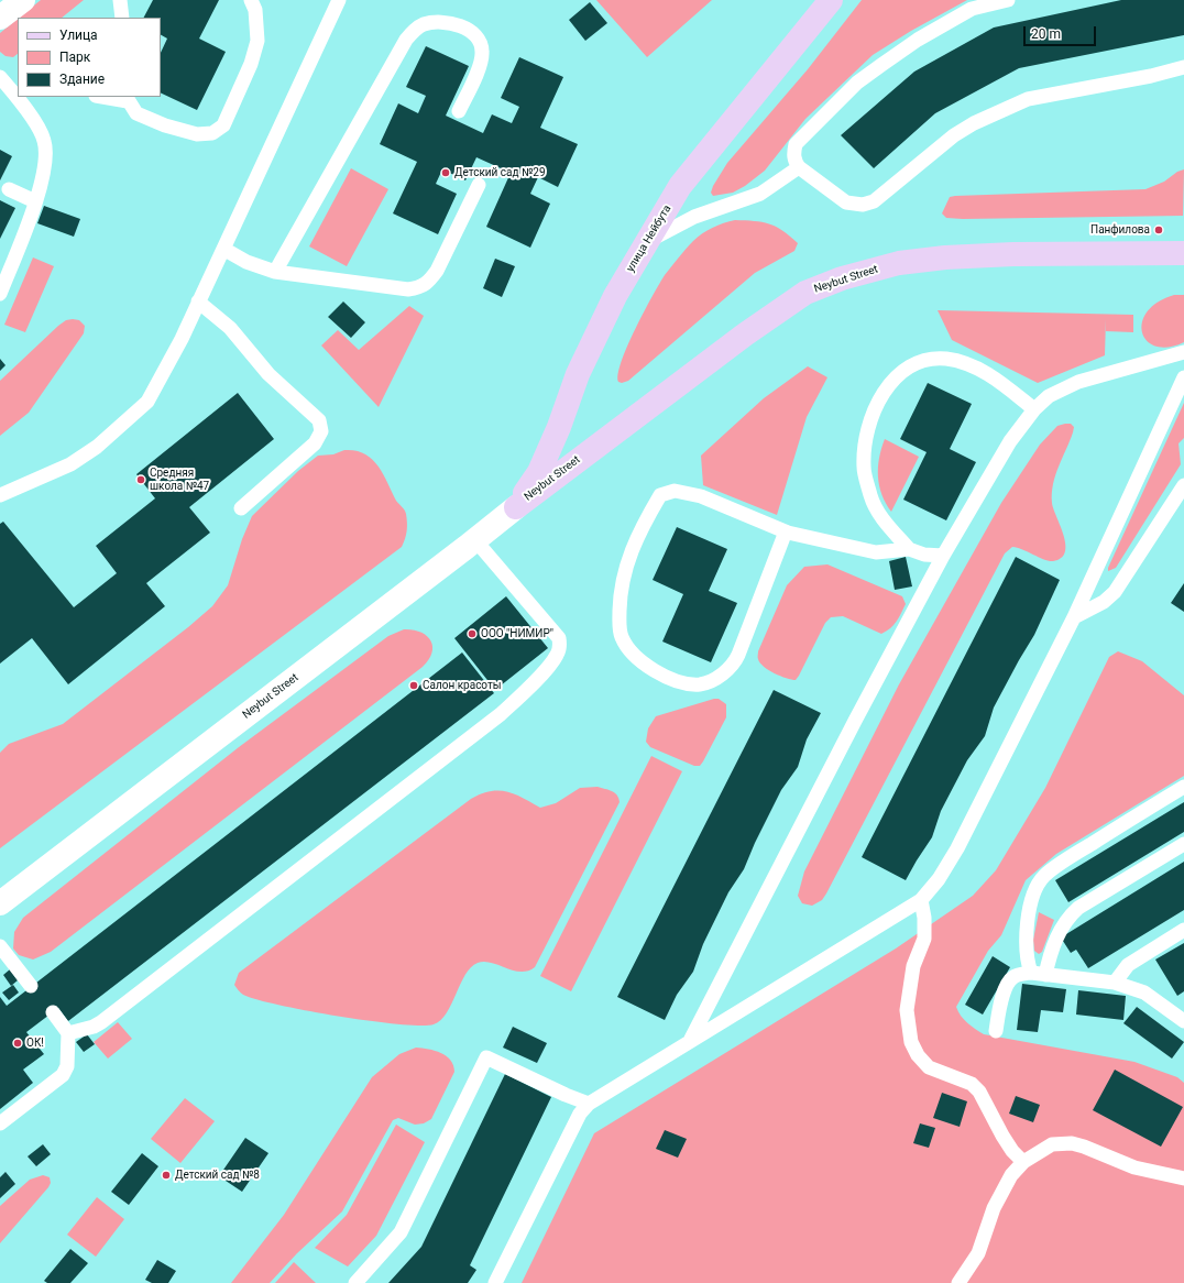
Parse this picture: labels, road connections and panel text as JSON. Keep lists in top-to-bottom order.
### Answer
{
  "streets": {
    "main road": ["улица Нейбута", "Neybut Street"]
  },
  "crossings": [
    ["улица Нейбута", "Neybut Street"]
  ],
  "places": [
    "Детский сад №29",
    "Панфилова",
    "Средняя школа №47",
    "ООО \"НИМИР\"",
    "Салон красоты",
    "ОК!",
    "Детский сад №8"
  ],
  "legend": ["Улица", "Парк", "Здание"],
  "scale_bar": "20 m"
}
